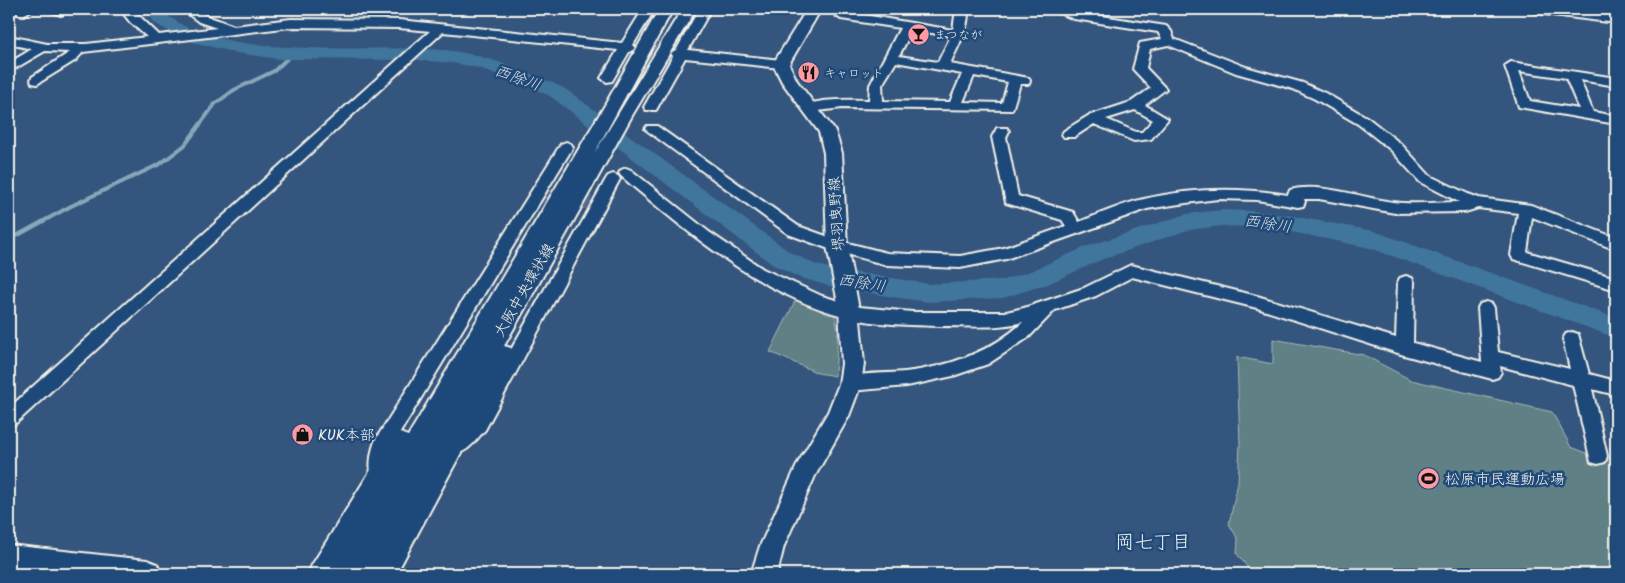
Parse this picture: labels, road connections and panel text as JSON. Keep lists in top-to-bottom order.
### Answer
{
  "streets": {
    "main road": ["堺羽曳野線", "大阪中央環状線"]
  },
  "districts": ["岡七丁目"],
  "water": ["西除川"],
  "places": {
    "bar": ["まつなが"],
    "restaurant": ["キャロット"],
    "shop": ["KUK本部"],
    "sports": ["松原市民運動広場"]
  }
}
